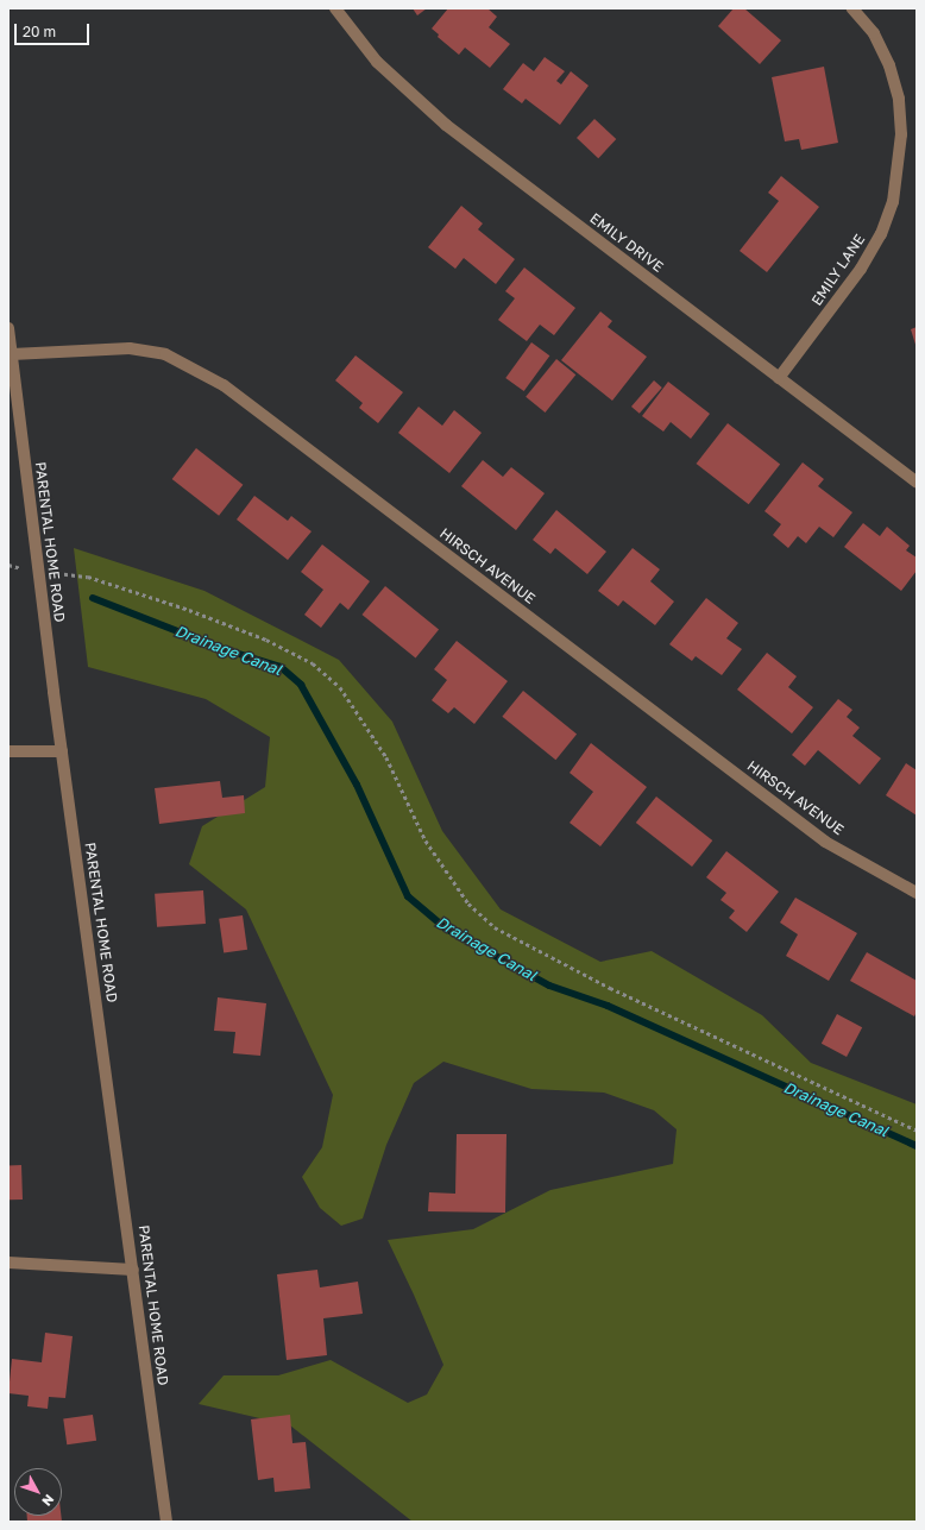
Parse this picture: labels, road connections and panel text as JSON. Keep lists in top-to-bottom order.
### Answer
{
  "streets": {
    "street": [
      "EMILY DRIVE",
      "EMILY LANE",
      "PARENTAL HOME ROAD",
      "HIRSCH AVENUE"
    ]
  },
  "crossings": [
    ["EMILY DRIVE", "EMILY LANE"],
    ["PARENTAL HOME ROAD", "HIRSCH AVENUE"]
  ],
  "water": ["Drainage Canal"],
  "scale_bar": "20 m",
  "north": "bottom right"
}
